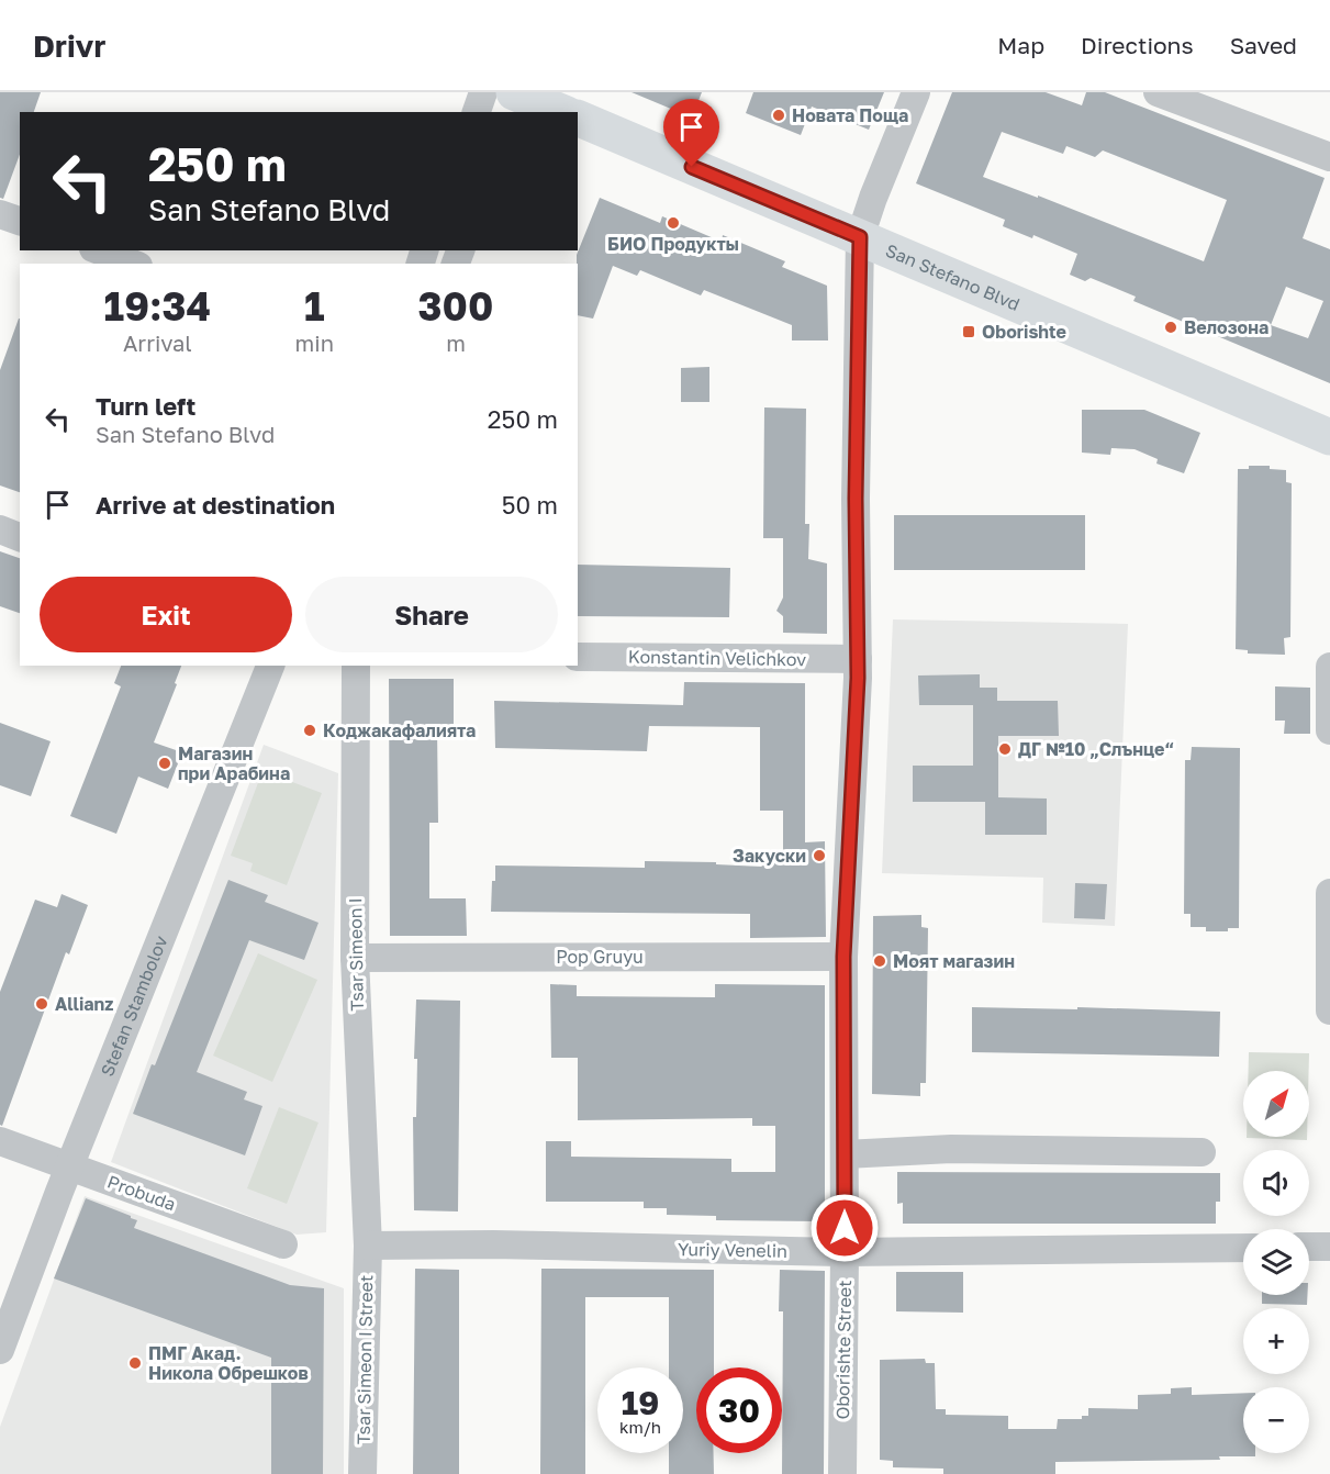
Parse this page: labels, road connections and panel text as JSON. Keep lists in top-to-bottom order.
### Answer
{
  "streets": {
    "main road": ["San Stefano Blvd"],
    "street": [
      "Konstantin Velichkov",
      "Tsar Simeon I",
      "Pop Gruyu",
      "Stefan Stambolov",
      "Probuda",
      "Yuriy Venelin",
      "Oborishte Street",
      "Tsar Simeon I Street"
    ]
  },
  "crossings": [
    ["San Stefano Blvd", "Oborishte Street"],
    ["Konstantin Velichkov", "Oborishte Street"],
    ["Tsar Simeon I", "Pop Gruyu"],
    ["Tsar Simeon I", "Yuriy Venelin"],
    ["Tsar Simeon I", "Tsar Simeon I Street"],
    ["Pop Gruyu", "Oborishte Street"],
    ["Stefan Stambolov", "Probuda"],
    ["Yuriy Venelin", "Oborishte Street"],
    ["Yuriy Venelin", "Tsar Simeon I Street"]
  ],
  "places": {
    "other": [
      "Новата Поща",
      "БИО Продукты",
      "Велозона",
      "Коджакафалията",
      "ДГ №10 „Слънце“",
      "Магазин при Арабина",
      "Закуски",
      "Моят магазин",
      "Allianz",
      "ПМГ Акад. Никола Обрешков"
    ],
    "transit": ["Oborishte"]
  },
  "north": "top right",
  "page": {
    "header": "Drivr",
    "nav": ["Map", "Directions", "Saved"],
    "turn": ["250 m", "San Stefano Blvd"],
    "eta": [
      "19:34",
      "Arrival",
      "1",
      "min",
      "300",
      "m"
    ],
    "list": [
      {
        "name": "Turn left",
        "note": "San Stefano Blvd",
        "value": "250 m"
      },
      {
        "name": "Arrive at destination",
        "value": "50 m"
      }
    ],
    "buttons": ["Exit", "Share"],
    "map_buttons": ["+", "−"],
    "speed": "19 km/h",
    "limit": "30"
  }
}
